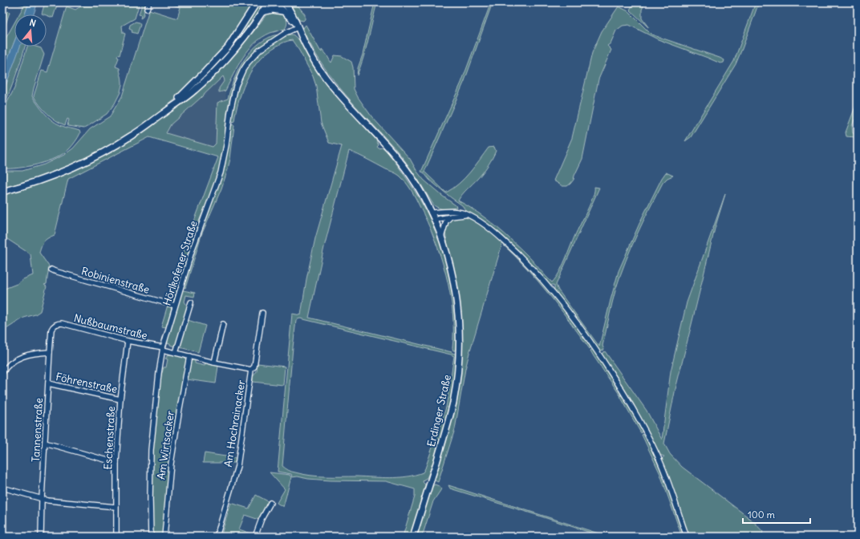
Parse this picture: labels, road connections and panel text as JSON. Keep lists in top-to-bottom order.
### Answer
{
  "streets": {
    "main road": ["Erdinger Straße"],
    "street": [
      "Hörlkofener Straße",
      "Robinienstraße",
      "Nußbaumstraße",
      "Föhrenstraße",
      "Am Hochrainacker",
      "Tannenstraße",
      "Eschenstraße",
      "Am Wirtsacker"
    ]
  },
  "crossings": [
    ["Hörlkofener Straße", "Robinienstraße"],
    ["Hörlkofener Straße", "Nußbaumstraße"],
    ["Hörlkofener Straße", "Erdinger Straße"],
    ["Nußbaumstraße", "Am Hochrainacker"],
    ["Nußbaumstraße", "Tannenstraße"],
    ["Nußbaumstraße", "Eschenstraße"],
    ["Nußbaumstraße", "Am Wirtsacker"],
    ["Föhrenstraße", "Tannenstraße"],
    ["Föhrenstraße", "Eschenstraße"]
  ],
  "scale_bar": "100 m",
  "north": "top"
}
